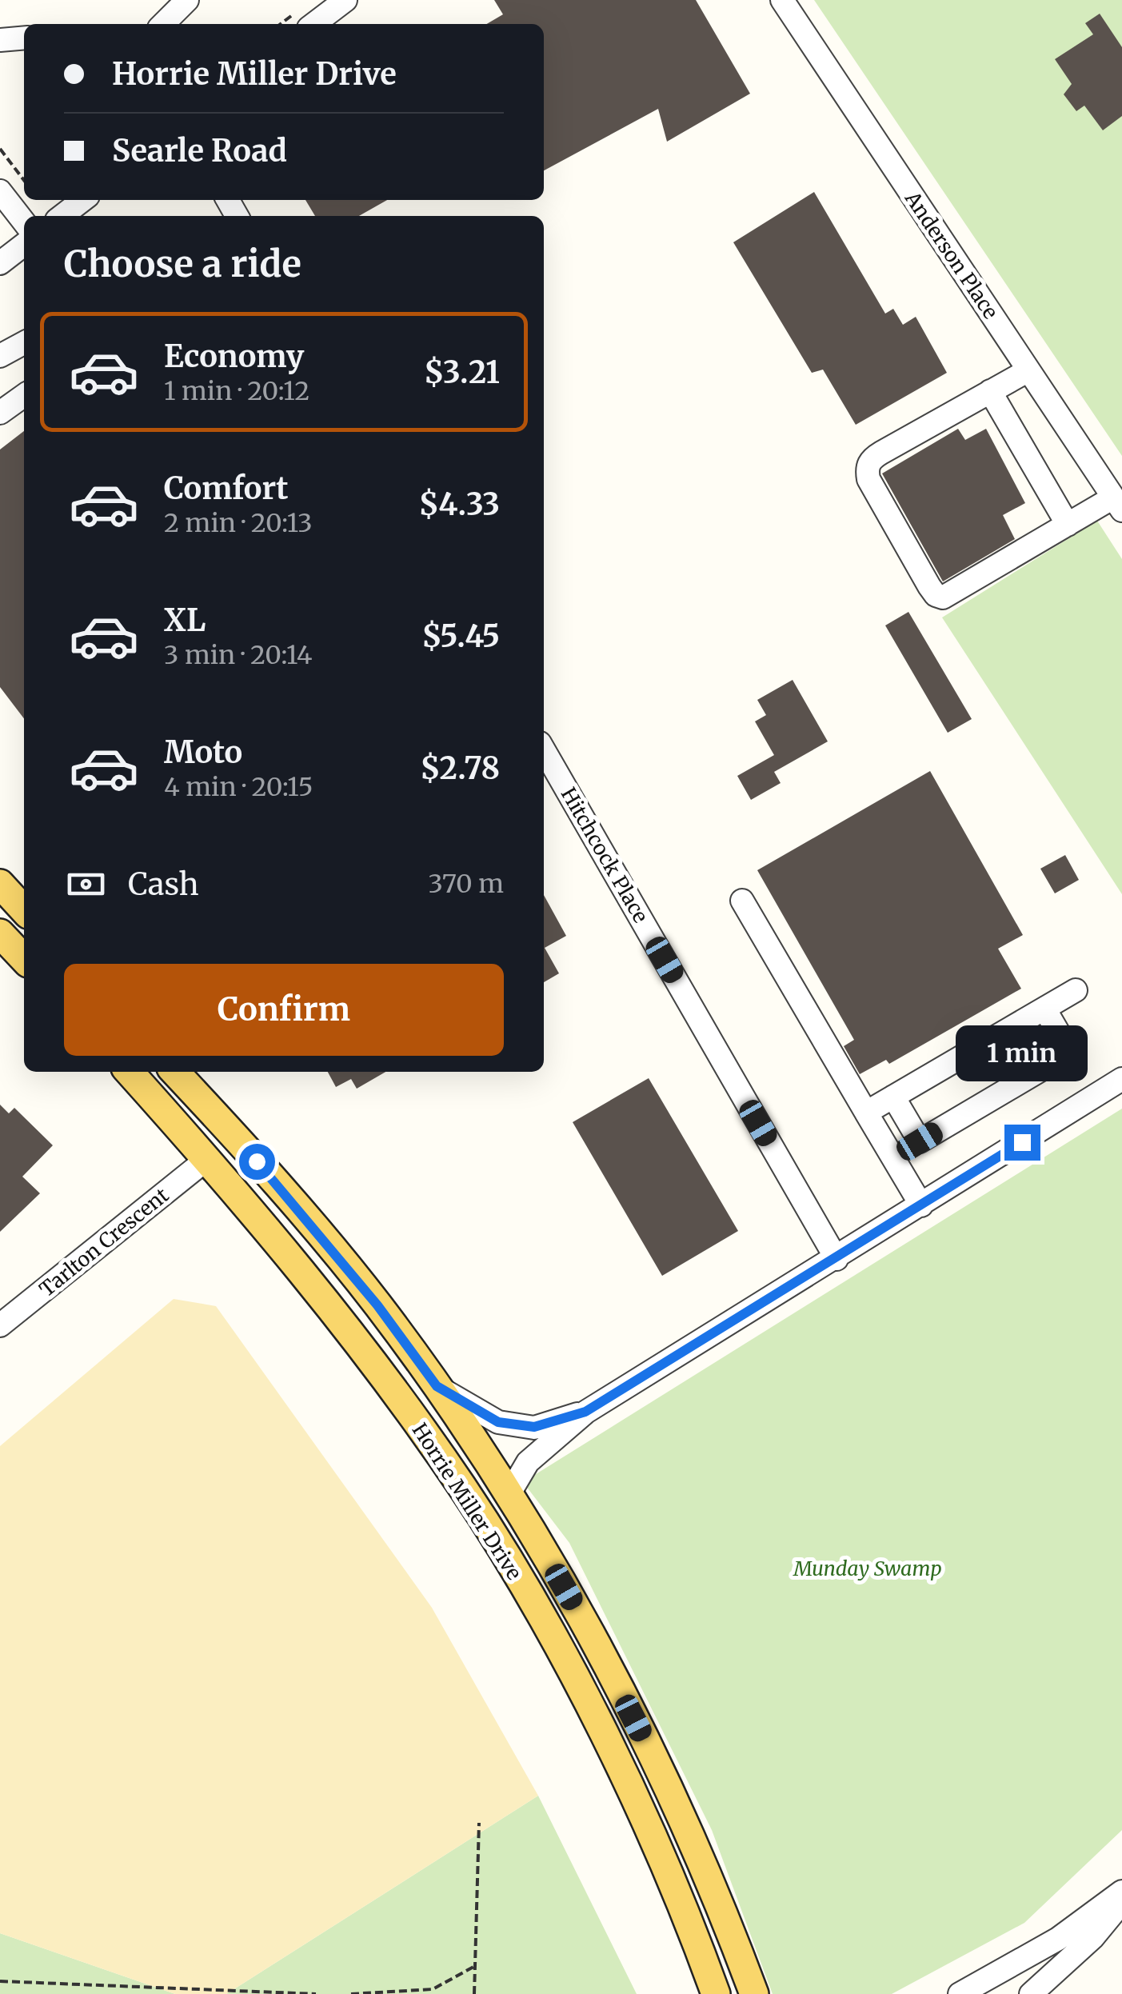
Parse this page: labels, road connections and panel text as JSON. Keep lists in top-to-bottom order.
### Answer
{
  "streets": {
    "main road": ["Horrie Miller Drive"],
    "street": ["Anderson Place", "Hitchcock Place", "Tarlton Crescent"]
  },
  "crossings": [
    ["Tarlton Crescent", "Horrie Miller Drive"]
  ],
  "parks": ["Munday Swamp"],
  "page": {
    "banner": ["Horrie Miller Drive", "Searle Road"],
    "heading": "Choose a ride",
    "list": [
      {
        "name": "Economy",
        "note": "1 min · 20:12",
        "value": "$3.21"
      },
      {
        "name": "Comfort",
        "note": "2 min · 20:13",
        "value": "$4.33"
      },
      {
        "name": "XL",
        "note": "3 min · 20:14",
        "value": "$5.45"
      },
      {
        "name": "Moto",
        "note": "4 min · 20:15",
        "value": "$2.78"
      }
    ],
    "pay": ["Cash", "370 m"],
    "buttons": "Confirm",
    "bubble": "1 min"
  }
}
